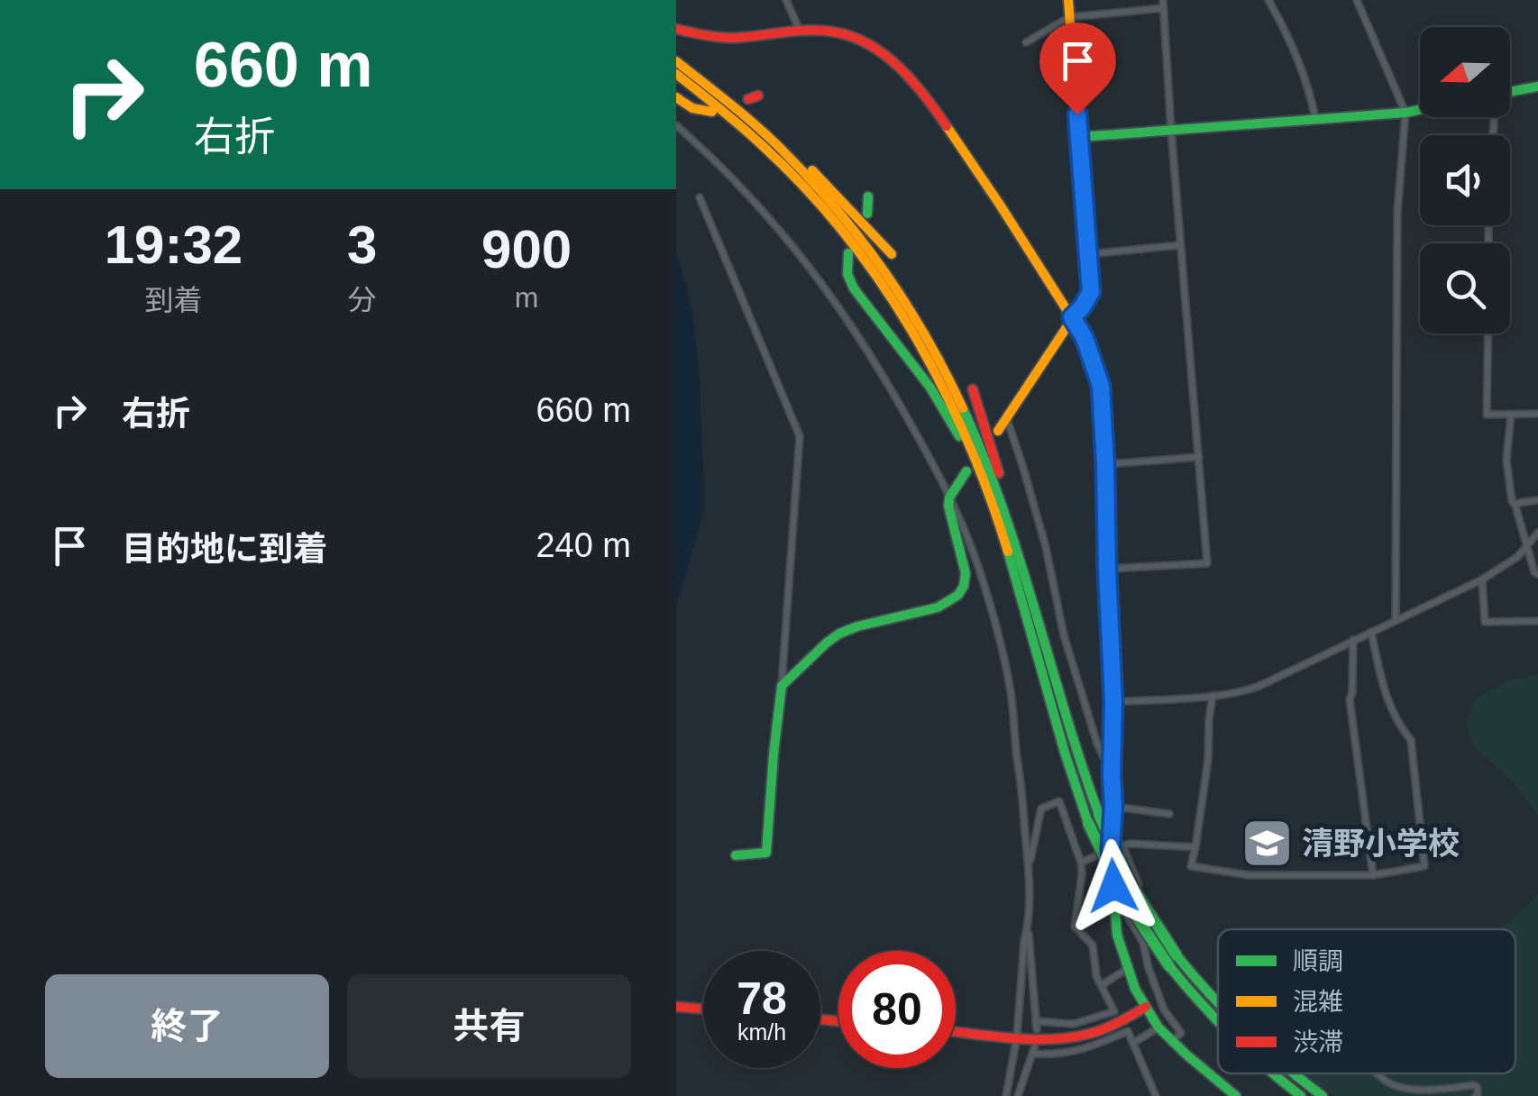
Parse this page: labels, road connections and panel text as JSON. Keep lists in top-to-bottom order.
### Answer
{
  "places": {
    "school or university": ["清野小学校"]
  },
  "legend": ["順調", "混雑", "渋滞"],
  "north": "left",
  "page": {
    "turn": ["660 m", "右折"],
    "eta": [
      "19:32",
      "到着",
      "3",
      "分",
      "900",
      "m"
    ],
    "list": [
      {
        "name": "右折",
        "value": "660 m"
      },
      {
        "name": "目的地に到着",
        "value": "240 m"
      }
    ],
    "speed": "78 km/h",
    "limit": "80",
    "buttons": ["終了", "共有"]
  }
}
